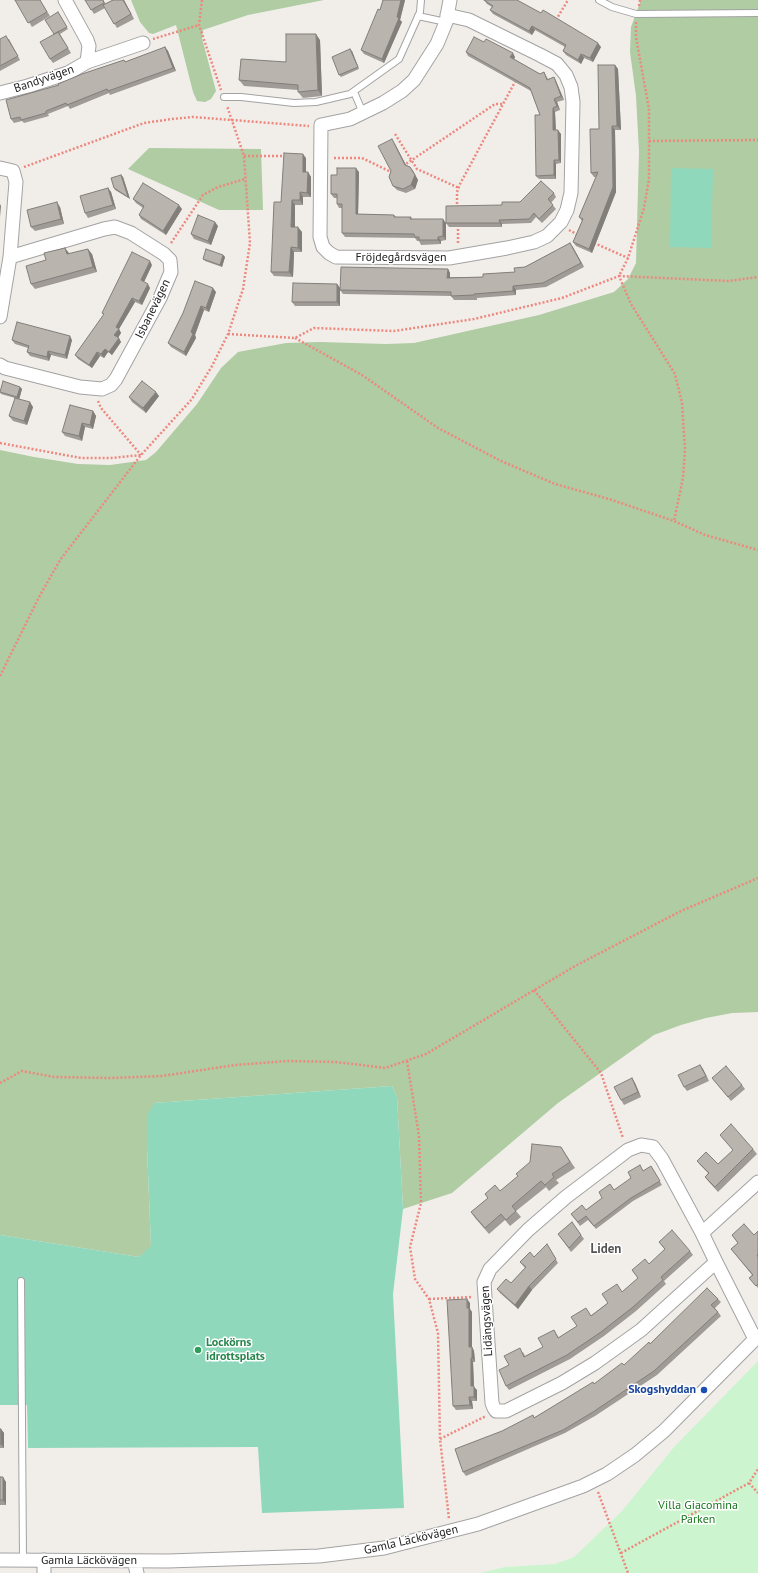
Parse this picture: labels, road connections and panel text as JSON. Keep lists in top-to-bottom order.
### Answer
{
  "streets": {
    "street": [
      "Bandyvägen",
      "Fröjdegårdsvägen",
      "Isbanevägen",
      "Lidängsvägen",
      "Gamla Läckövägen"
    ]
  },
  "crossings": [
    ["Lidängsvägen", "Gamla Läckövägen"]
  ],
  "districts": ["Liden"],
  "parks": ["Villa Giacomina Parken"],
  "places": ["Lockörns idrottsplats", "Skogshyddan"]
}
